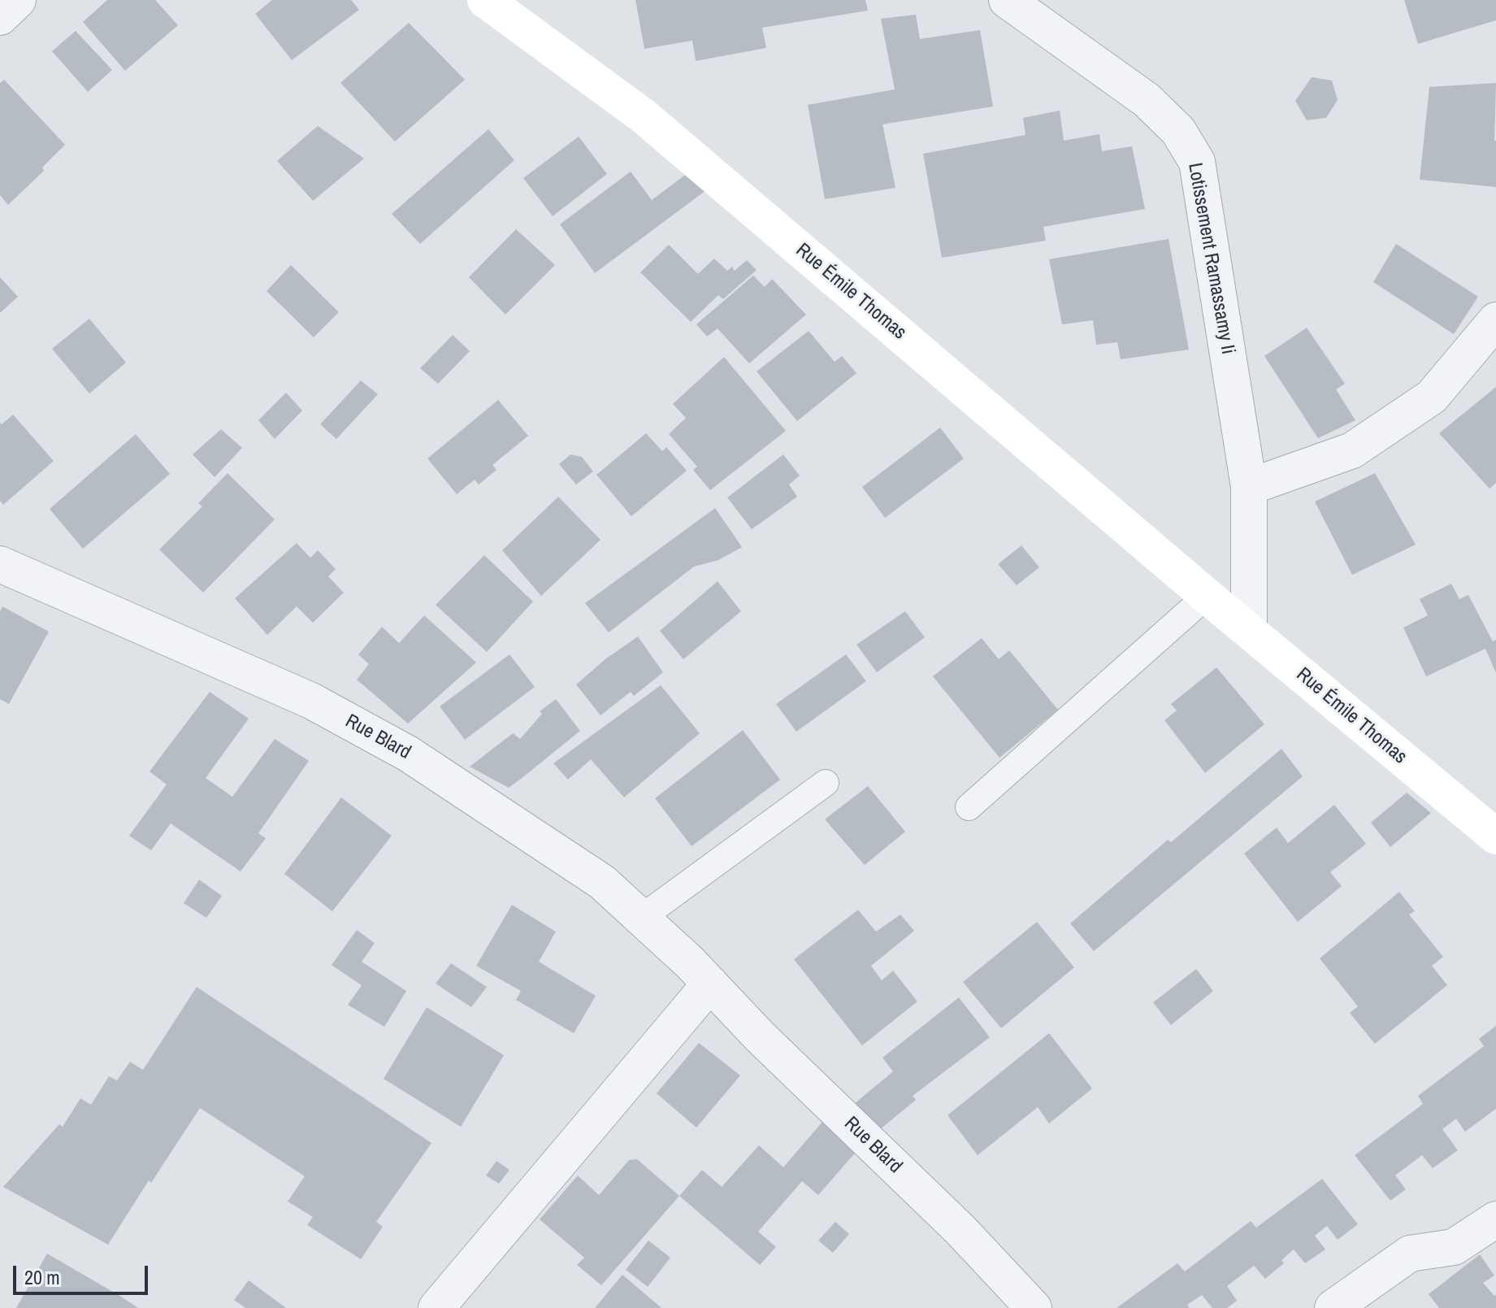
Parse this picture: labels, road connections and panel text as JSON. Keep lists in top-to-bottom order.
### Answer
{
  "streets": {
    "street": ["Lotissement Ramassamy Ii", "Rue Émile Thomas", "Rue Blard"]
  },
  "crossings": [
    ["Lotissement Ramassamy Ii", "Rue Émile Thomas"]
  ],
  "scale_bar": "20 m"
}
